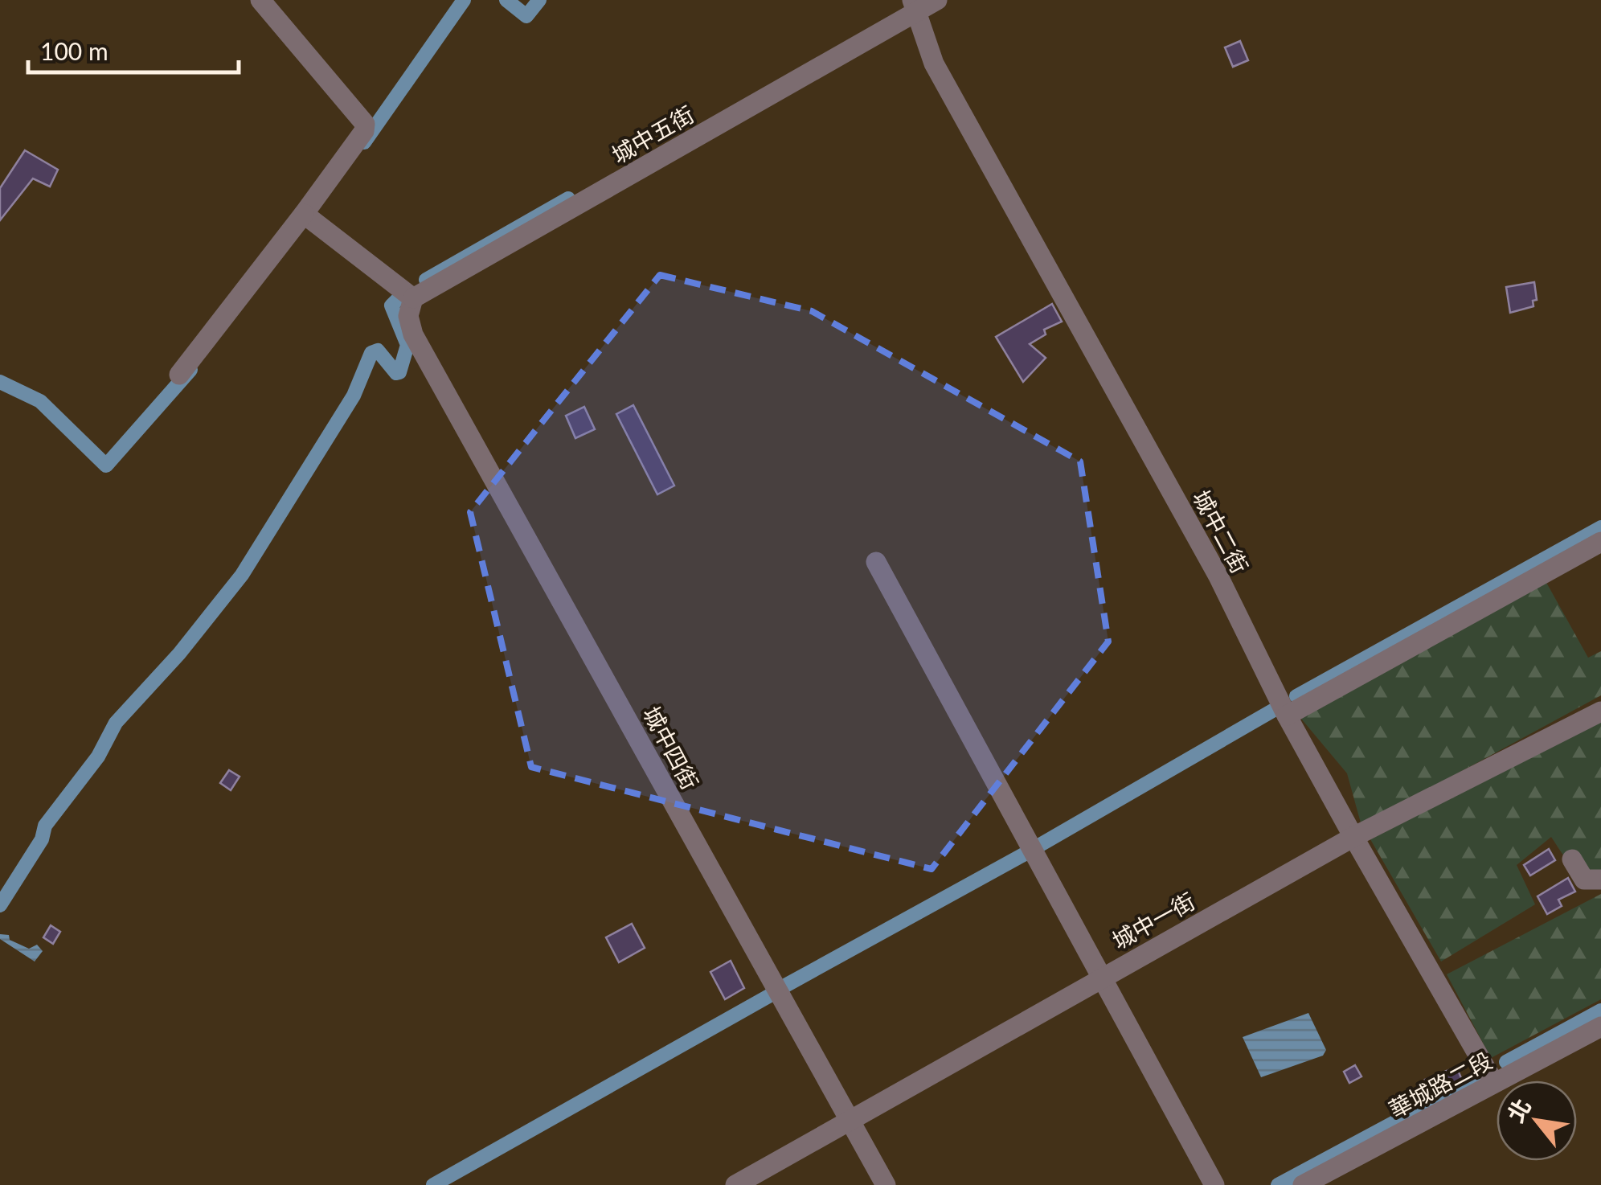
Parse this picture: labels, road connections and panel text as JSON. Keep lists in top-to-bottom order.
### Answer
{
  "streets": {
    "street": [
      "城中五街",
      "城中二街",
      "城中四街",
      "城中一街",
      "華城路二段"
    ]
  },
  "crossings": [
    ["城中五街", "城中二街"],
    ["城中五街", "城中四街"],
    ["城中二街", "城中一街"],
    ["城中二街", "華城路二段"],
    ["城中四街", "城中一街"]
  ],
  "scale_bar": "100 m",
  "north": "top left"
}
